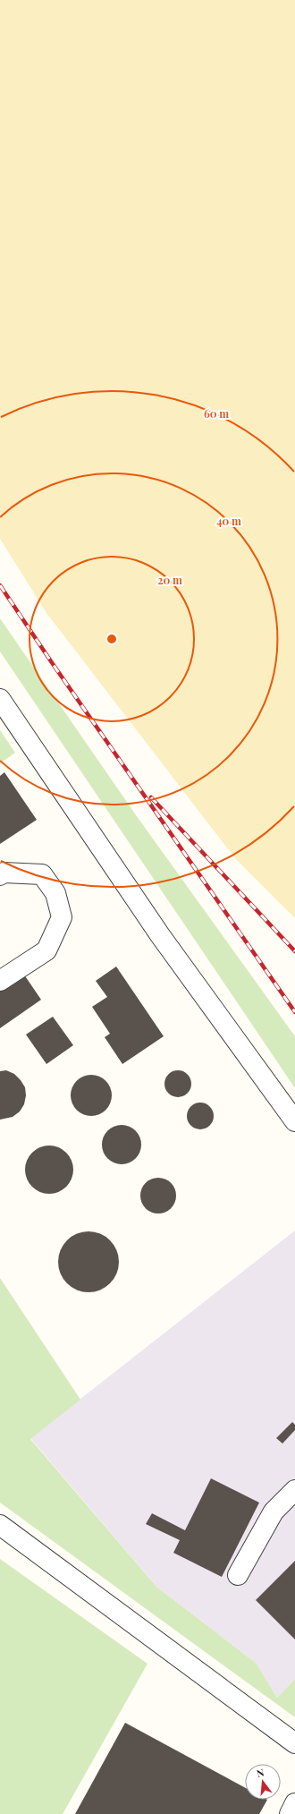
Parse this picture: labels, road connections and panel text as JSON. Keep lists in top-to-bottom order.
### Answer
{
  "north": "top",
  "rings": ["60 m", "40 m", "20 m"]
}
